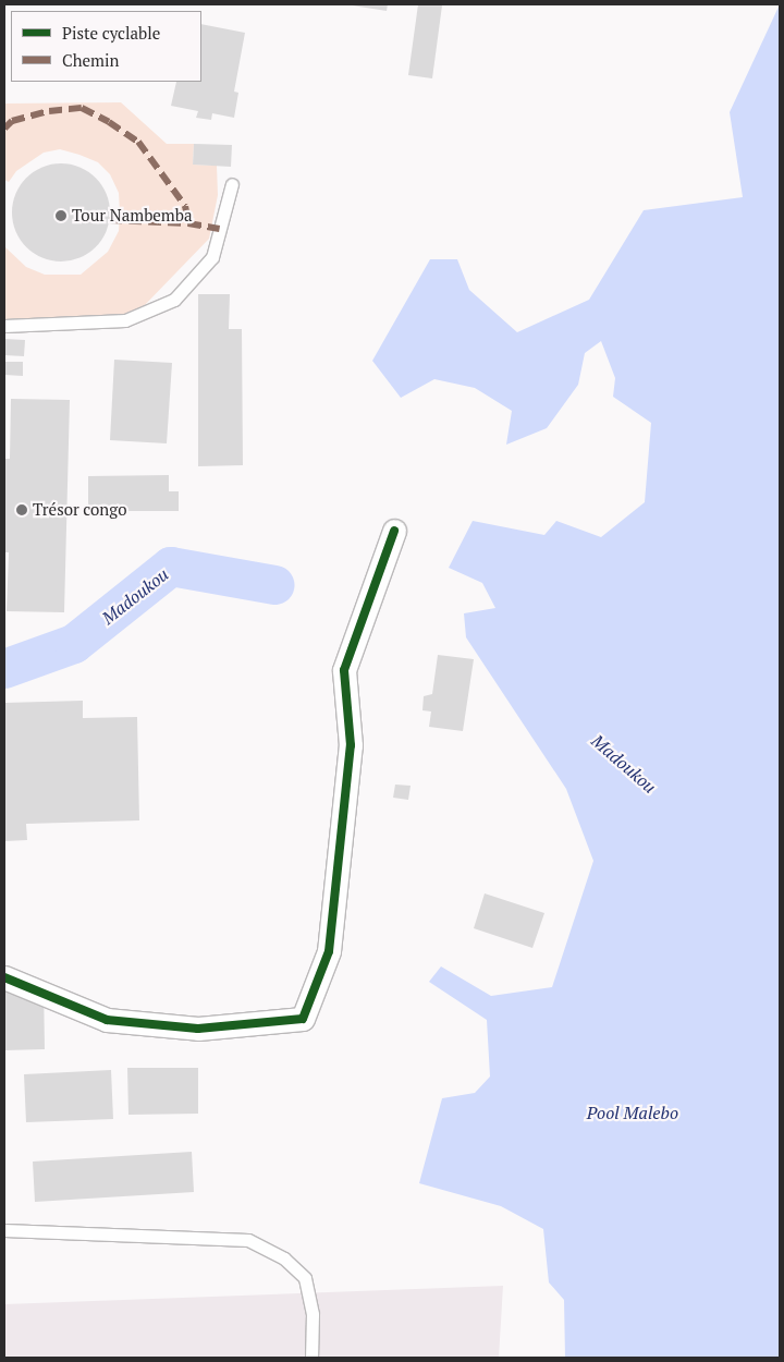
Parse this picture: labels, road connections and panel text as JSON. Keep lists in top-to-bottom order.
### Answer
{
  "water": ["Madoukou", "Pool Malebo"],
  "places": ["Tour Nambemba", "Trésor congo"],
  "legend": ["Piste cyclable", "Chemin"]
}
